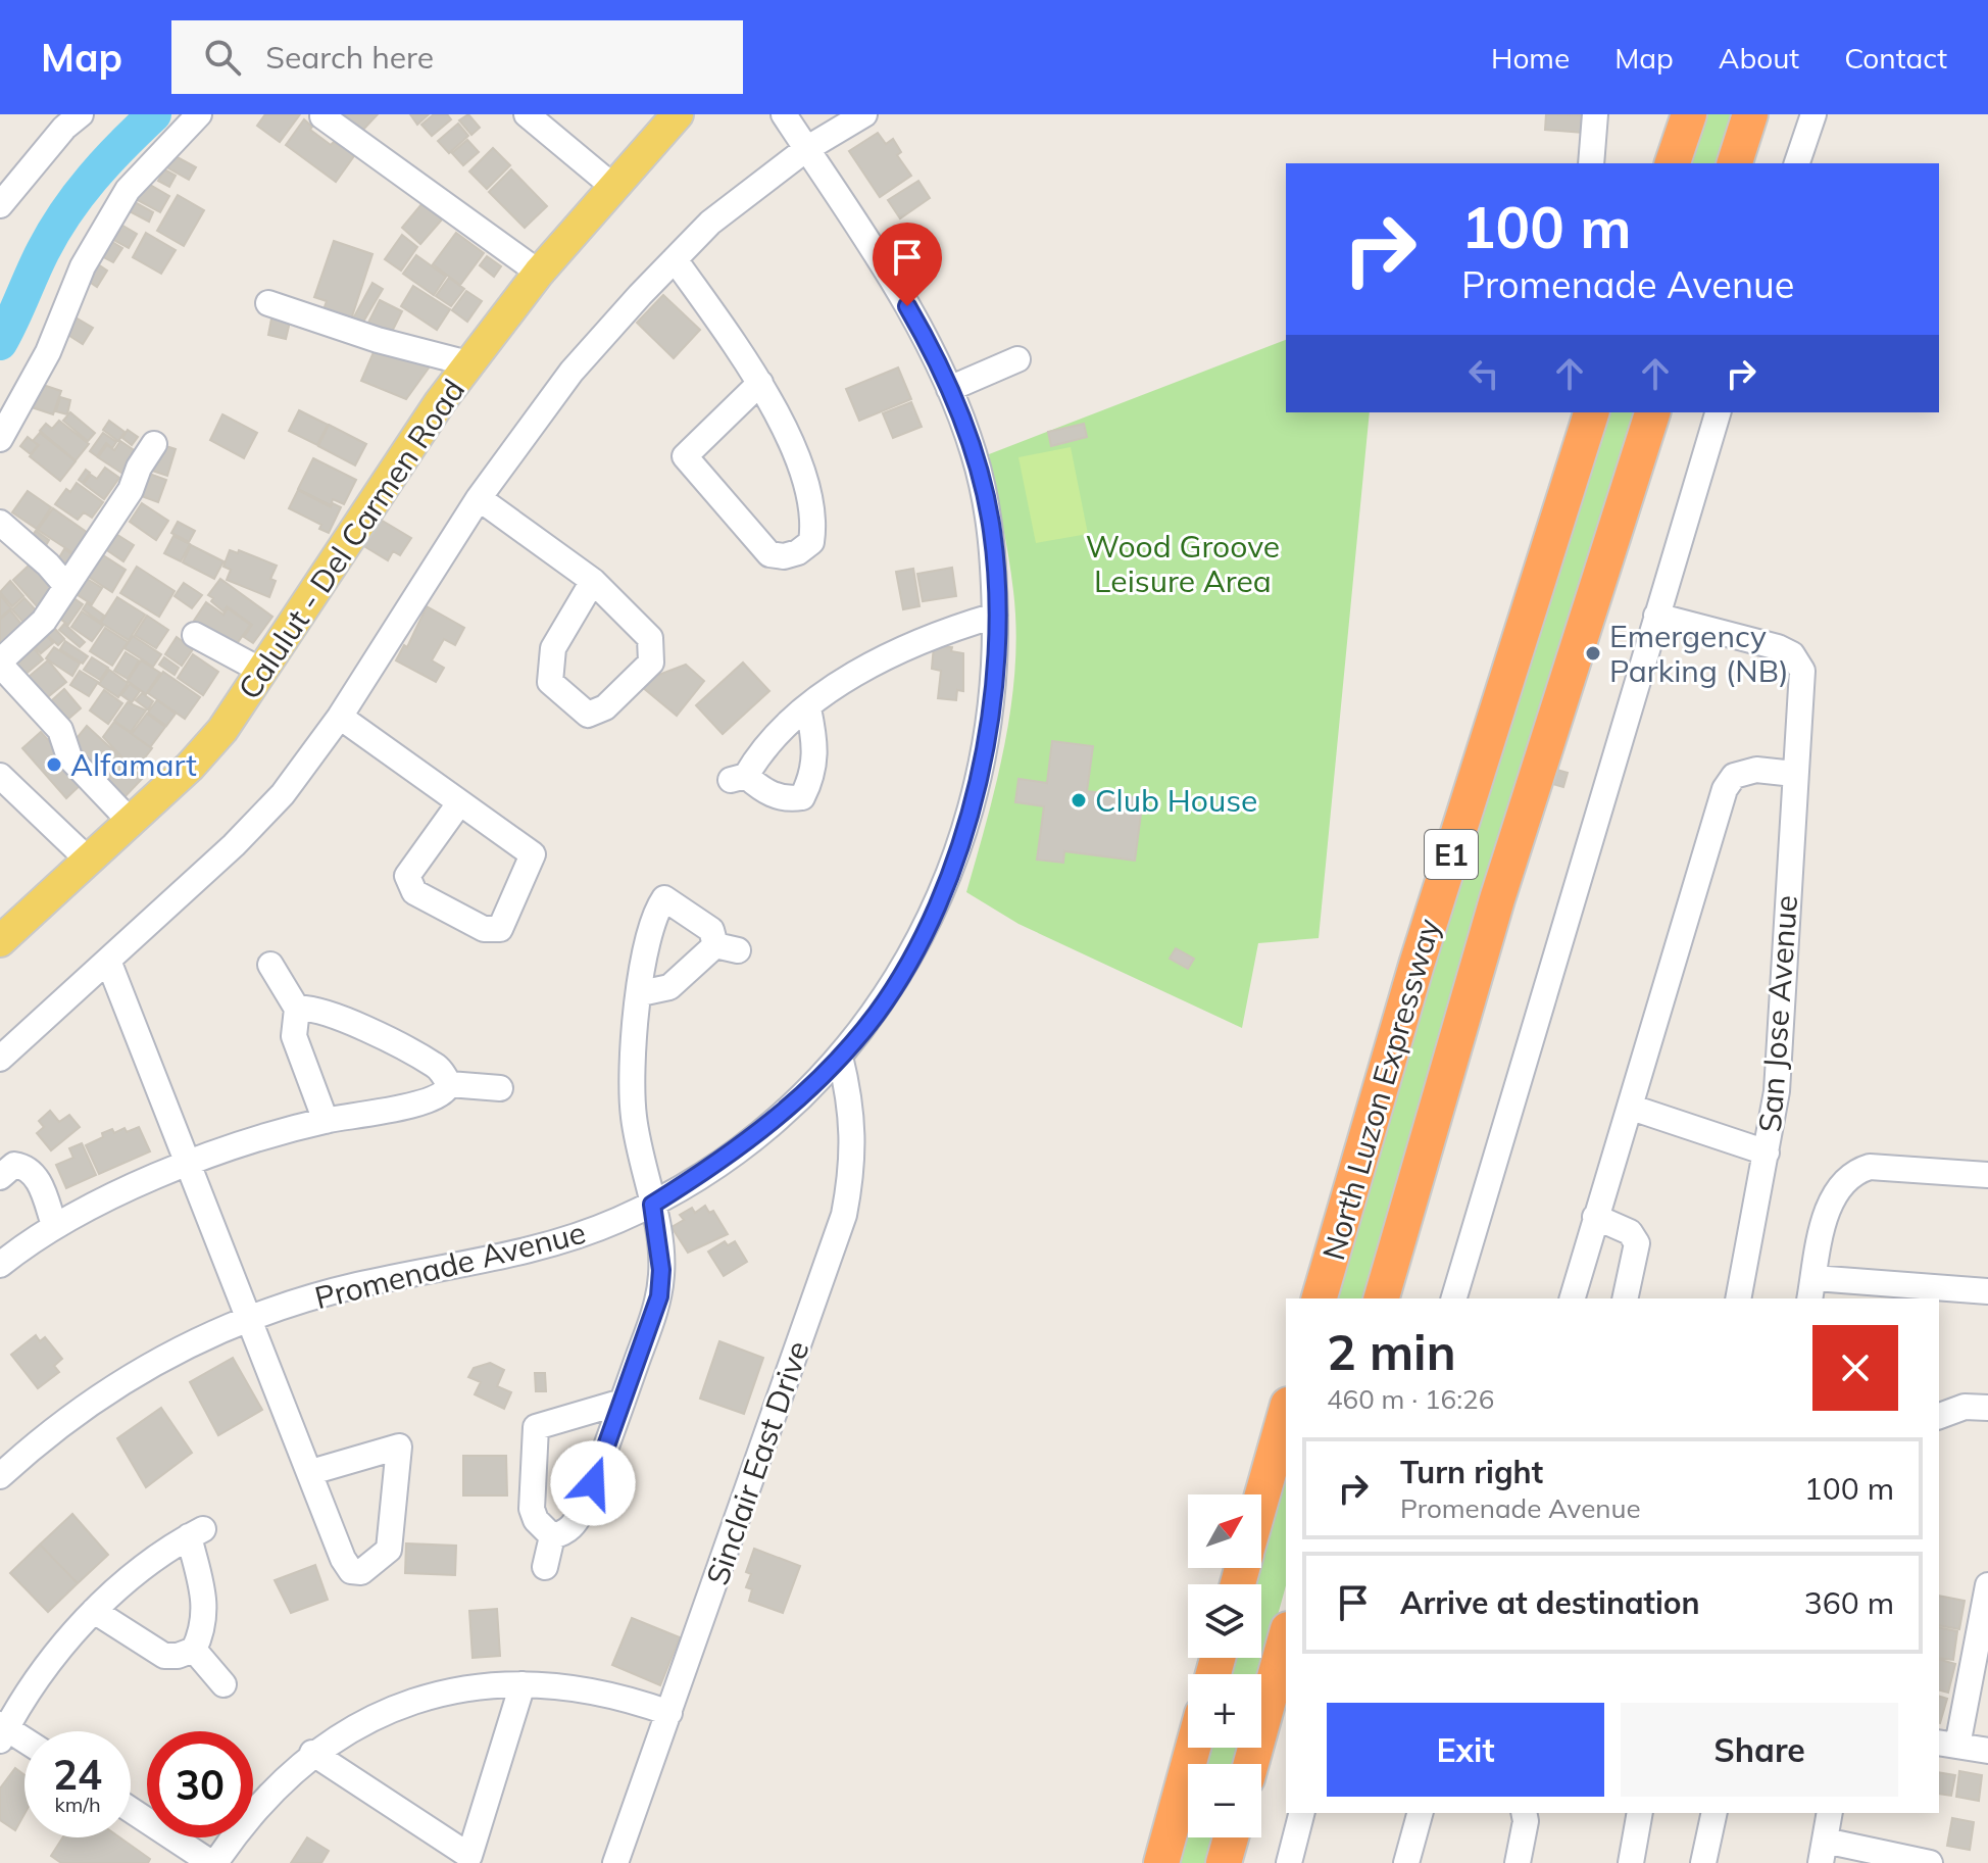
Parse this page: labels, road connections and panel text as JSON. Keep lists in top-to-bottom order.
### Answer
{
  "streets": {
    "highway": ["E1", "North Luzon Expressway"],
    "main road": ["Calulut - Del Carmen Road"],
    "street": ["San Jose Avenue", "Promenade Avenue", "Sinclair East Drive"]
  },
  "crossings": [
    ["Promenade Avenue", "Sinclair East Drive"]
  ],
  "parks": ["Wood Groove Leisure Area"],
  "places": ["Emergency Parking (NB)", "Alfamart", "Club House"],
  "north": "top right",
  "page": {
    "header": "Map",
    "search": "Search here",
    "nav": [
      "Home",
      "Map",
      "About",
      "Contact"
    ],
    "turn": ["100 m", "Promenade Avenue"],
    "heading": ["2 min", "460 m · 16:26"],
    "list": [
      {
        "name": "Turn right",
        "note": "Promenade Avenue",
        "value": "100 m"
      },
      {
        "name": "Arrive at destination",
        "value": "360 m"
      }
    ],
    "map_buttons": ["+", "−"],
    "buttons": ["Exit", "Share"],
    "speed": "24 km/h",
    "limit": "30"
  }
}
